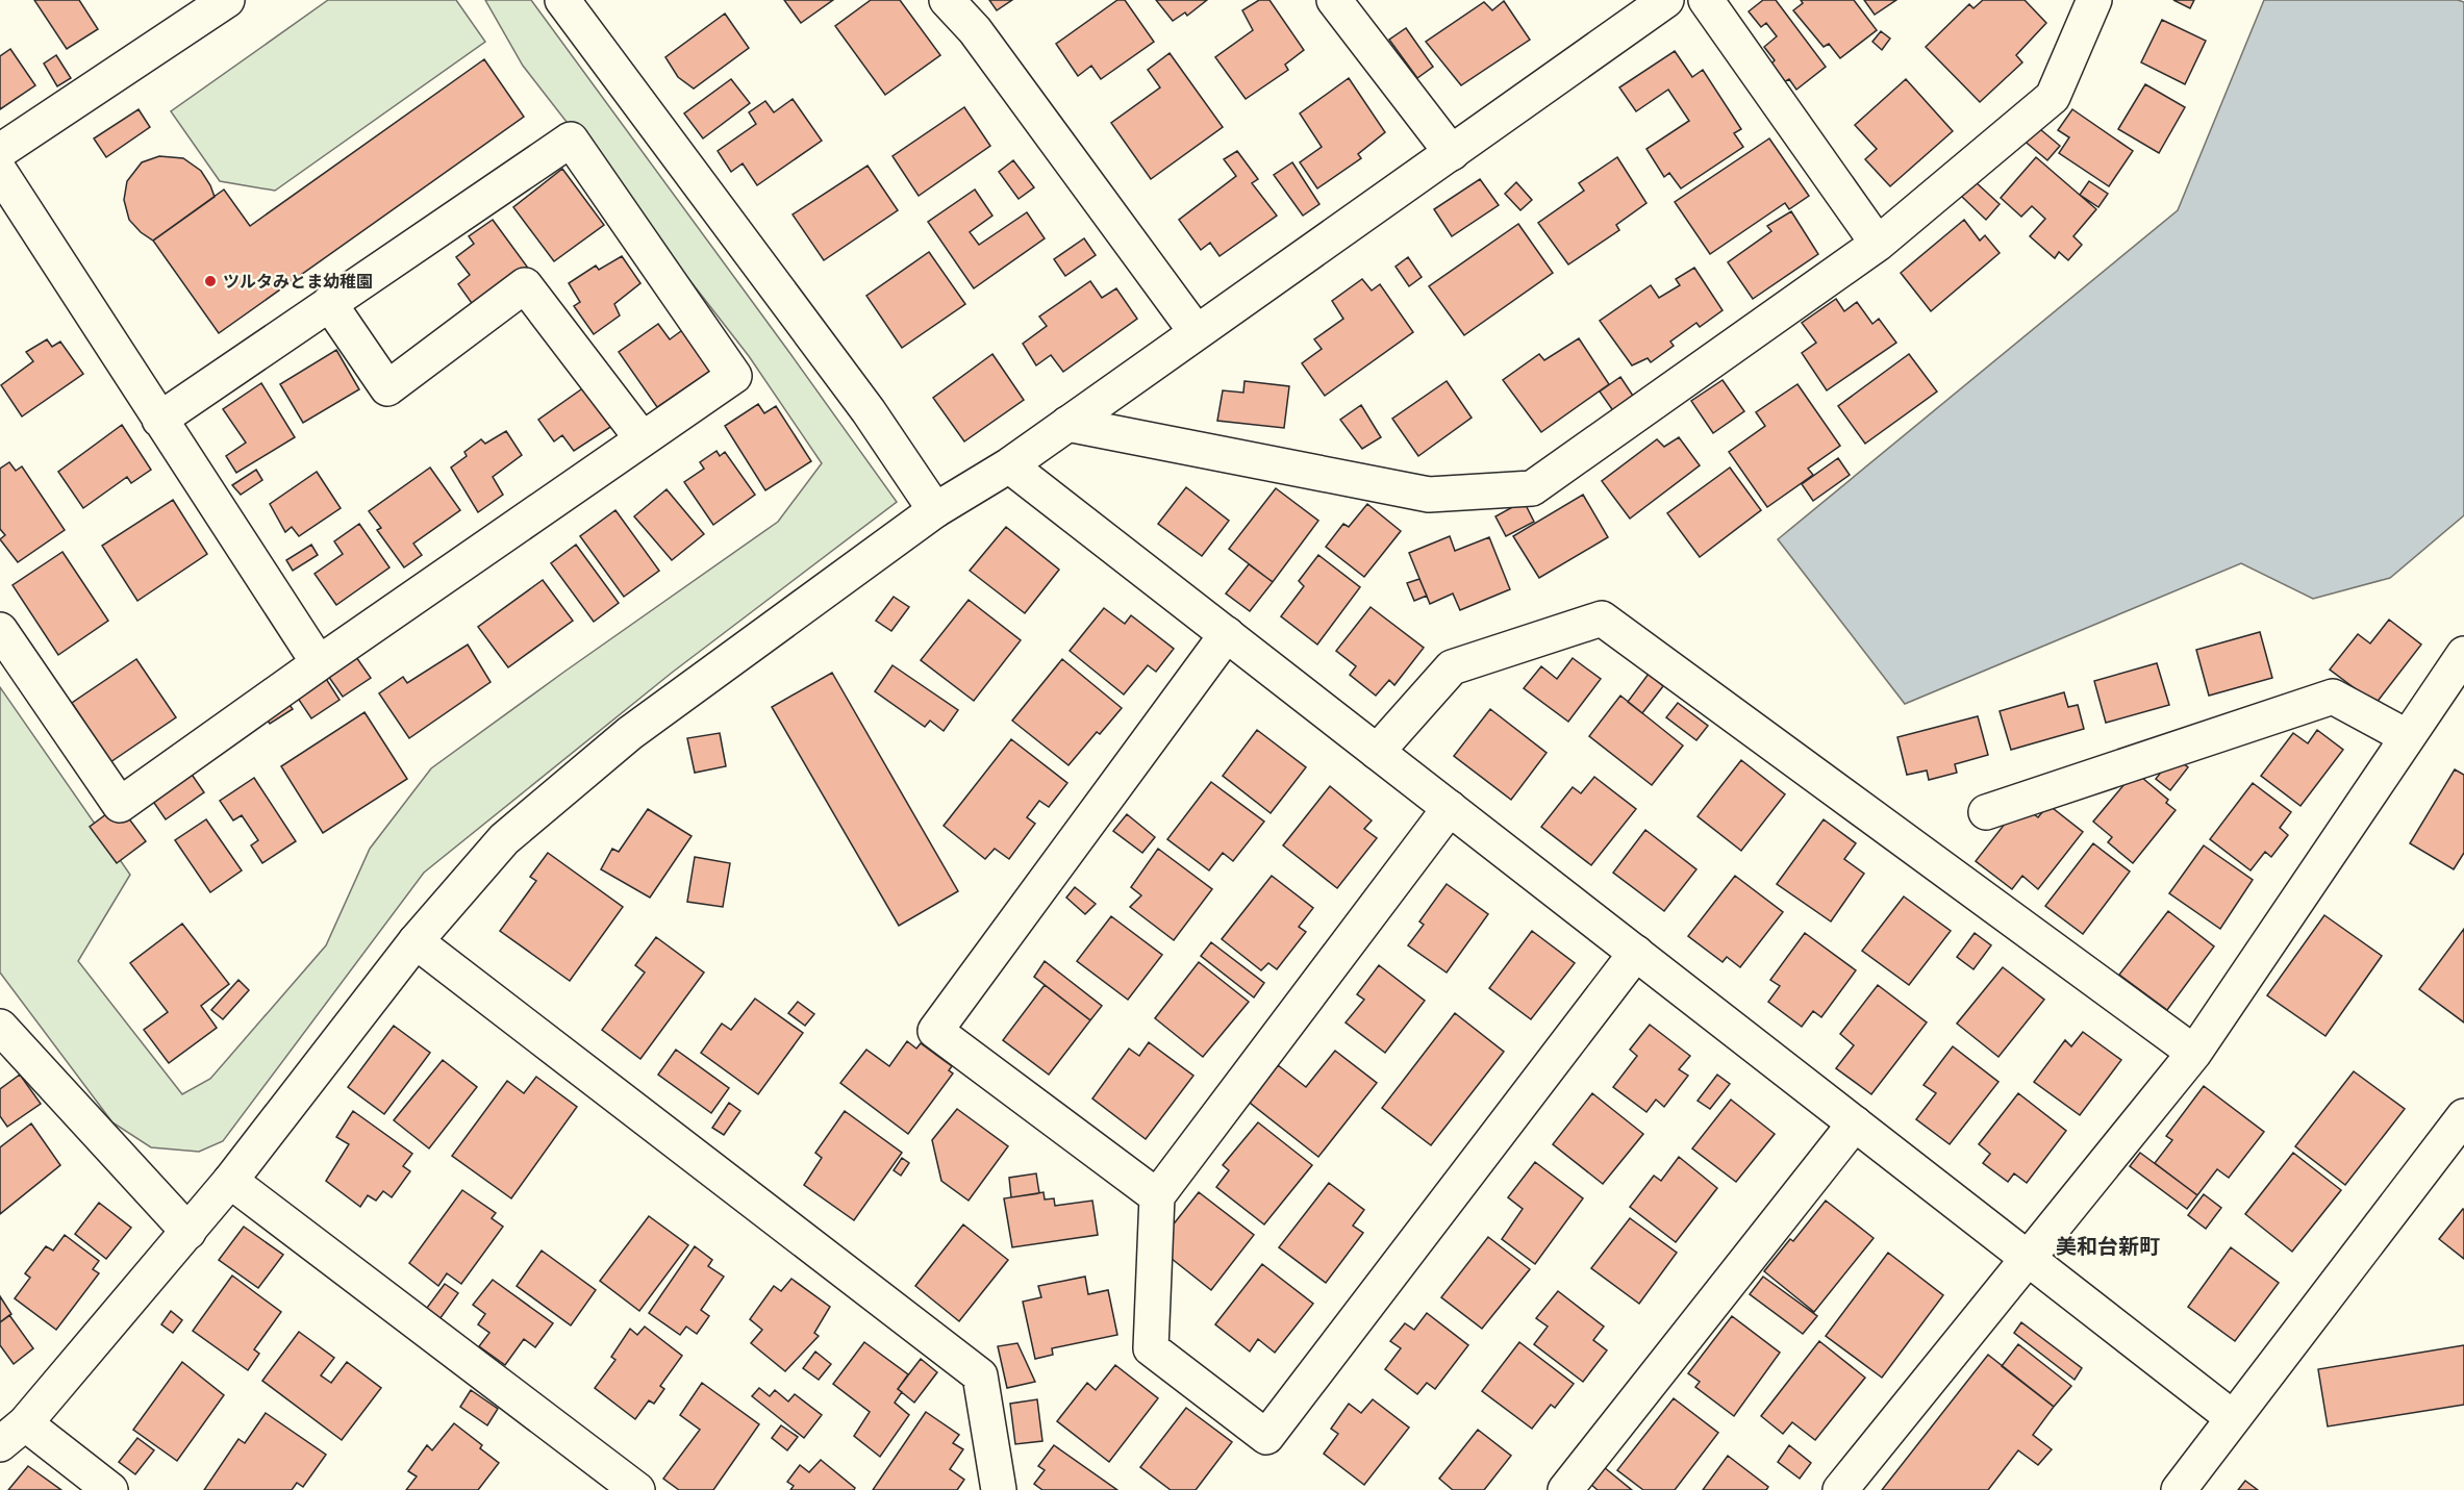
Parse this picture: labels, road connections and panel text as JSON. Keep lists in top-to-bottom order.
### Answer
{
  "districts": ["美和台新町"],
  "places": ["ツルタみとま幼稚園"]
}
